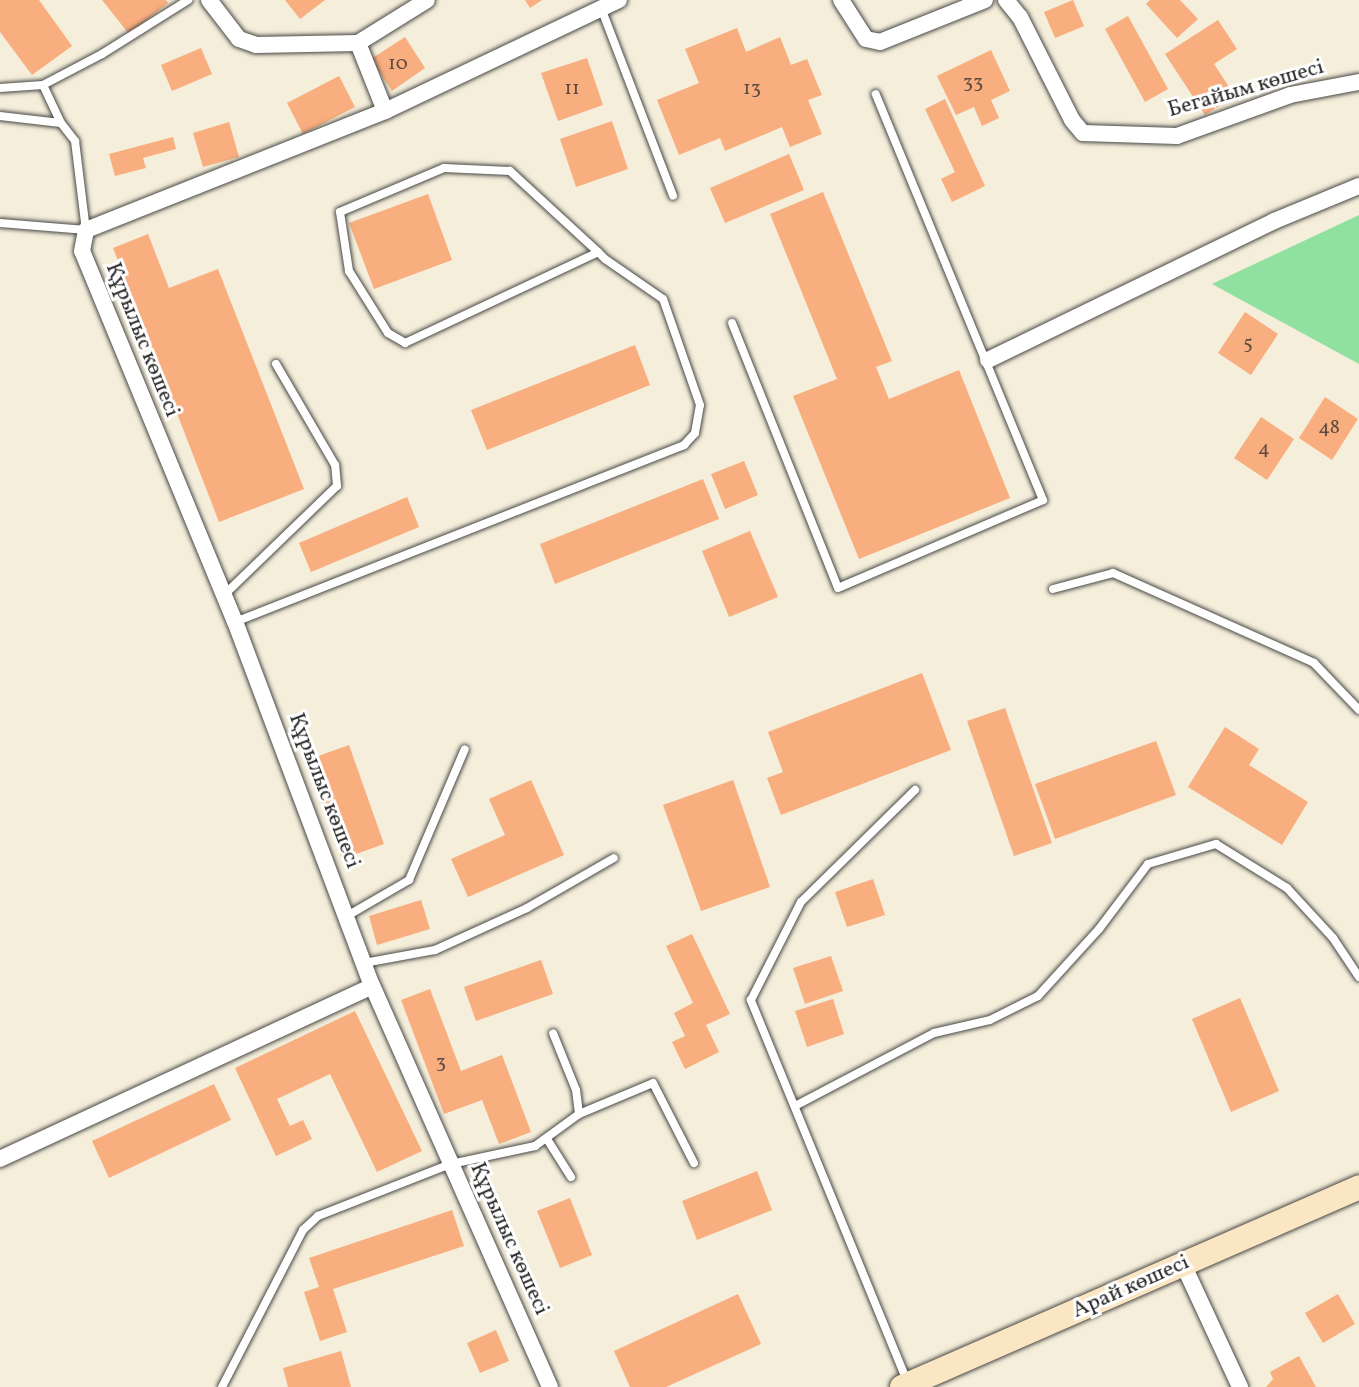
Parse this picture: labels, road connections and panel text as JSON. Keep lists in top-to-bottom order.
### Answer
{
  "streets": {
    "main road": ["Арай көшесі"],
    "street": ["Бегайым көшесі", "Құрылыс көшесі"]
  },
  "house_numbers": [
    "10",
    "33",
    "11",
    "13",
    "5",
    "48",
    "4",
    "3"
  ]
}
